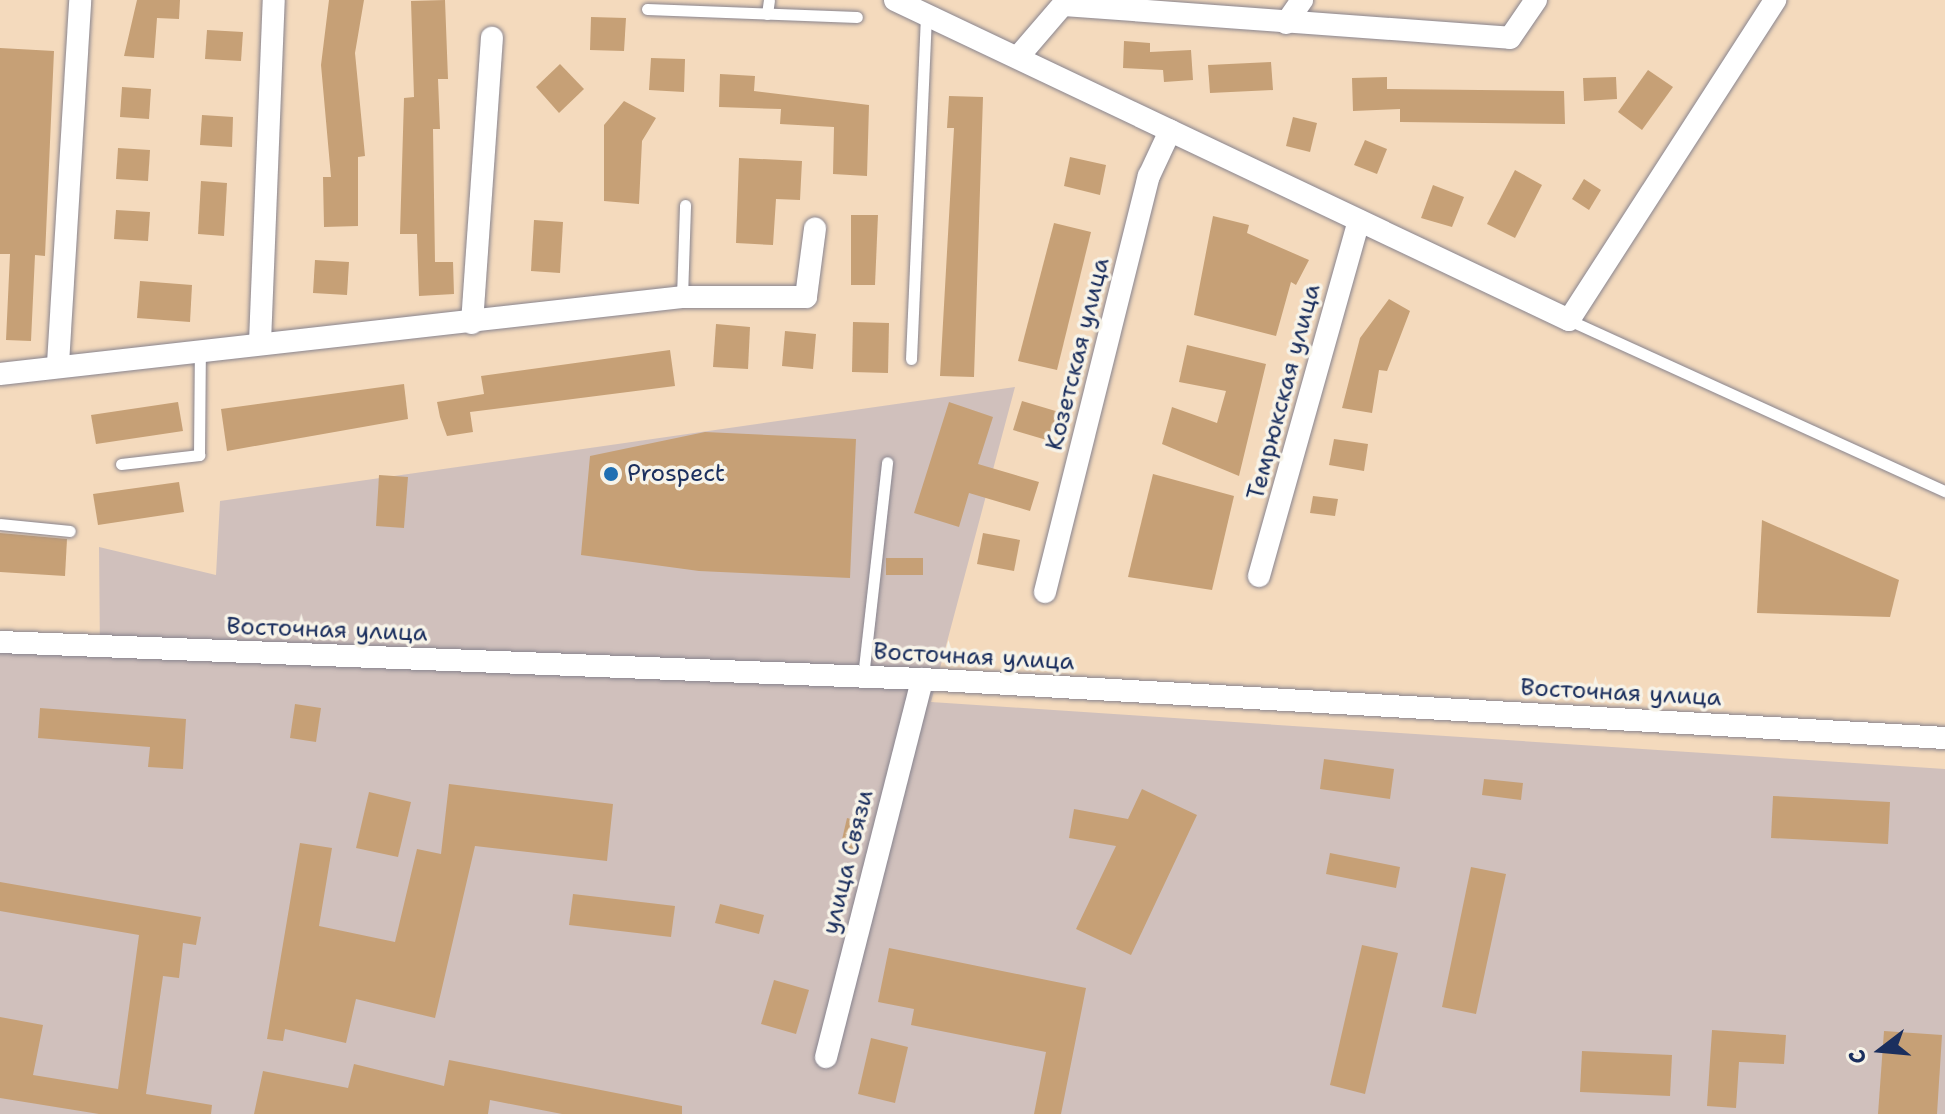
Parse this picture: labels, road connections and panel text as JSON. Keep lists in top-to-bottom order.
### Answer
{
  "streets": {
    "street": [
      "Козетская улица",
      "Темрюкская улица",
      "Восточная улица",
      "улица Связи"
    ]
  },
  "crossings": [
    ["Восточная улица", "улица Связи"]
  ],
  "places": ["Prospect"],
  "north": "left"
}
